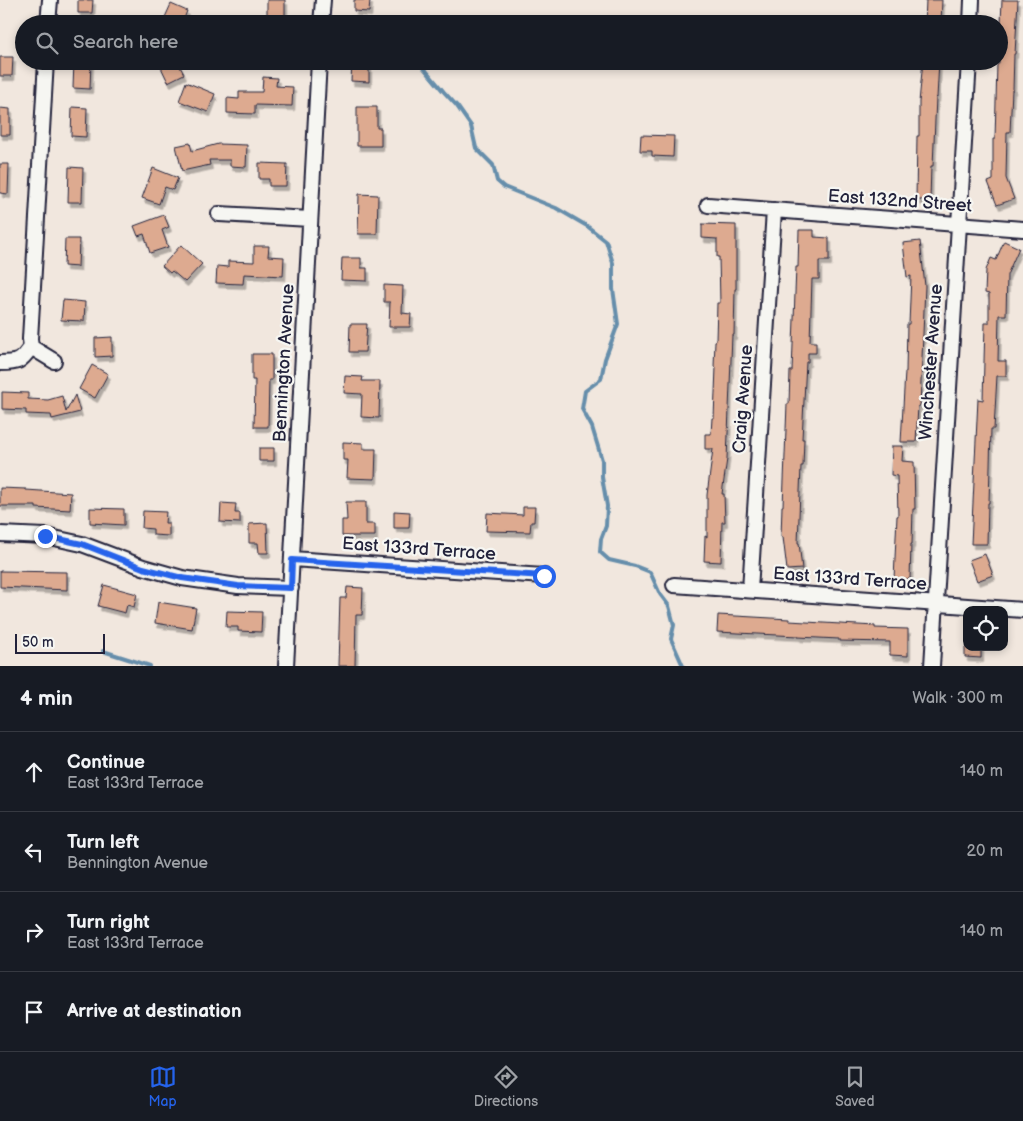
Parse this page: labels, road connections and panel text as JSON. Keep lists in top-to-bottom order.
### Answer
{
  "streets": {
    "street": [
      "East 132nd Street",
      "Winchester Avenue",
      "Bennington Avenue",
      "Craig Avenue",
      "East 133rd Terrace"
    ]
  },
  "crossings": [
    ["East 132nd Street", "Winchester Avenue"],
    ["East 132nd Street", "Craig Avenue"],
    ["Winchester Avenue", "East 133rd Terrace"],
    ["Bennington Avenue", "East 133rd Terrace"],
    ["Craig Avenue", "East 133rd Terrace"]
  ],
  "scale_bar": "50 m",
  "page": {
    "search": "Search here",
    "scale": "50 m",
    "heading": ["4 min", "Walk · 300 m"],
    "list": [
      ["Continue", "East 133rd Terrace", "140 m"],
      ["Turn left", "Bennington Avenue", "20 m"],
      ["Turn right", "East 133rd Terrace", "140 m"],
      "Arrive at destination"
    ],
    "nav": ["Map", "Directions", "Saved"]
  }
}
